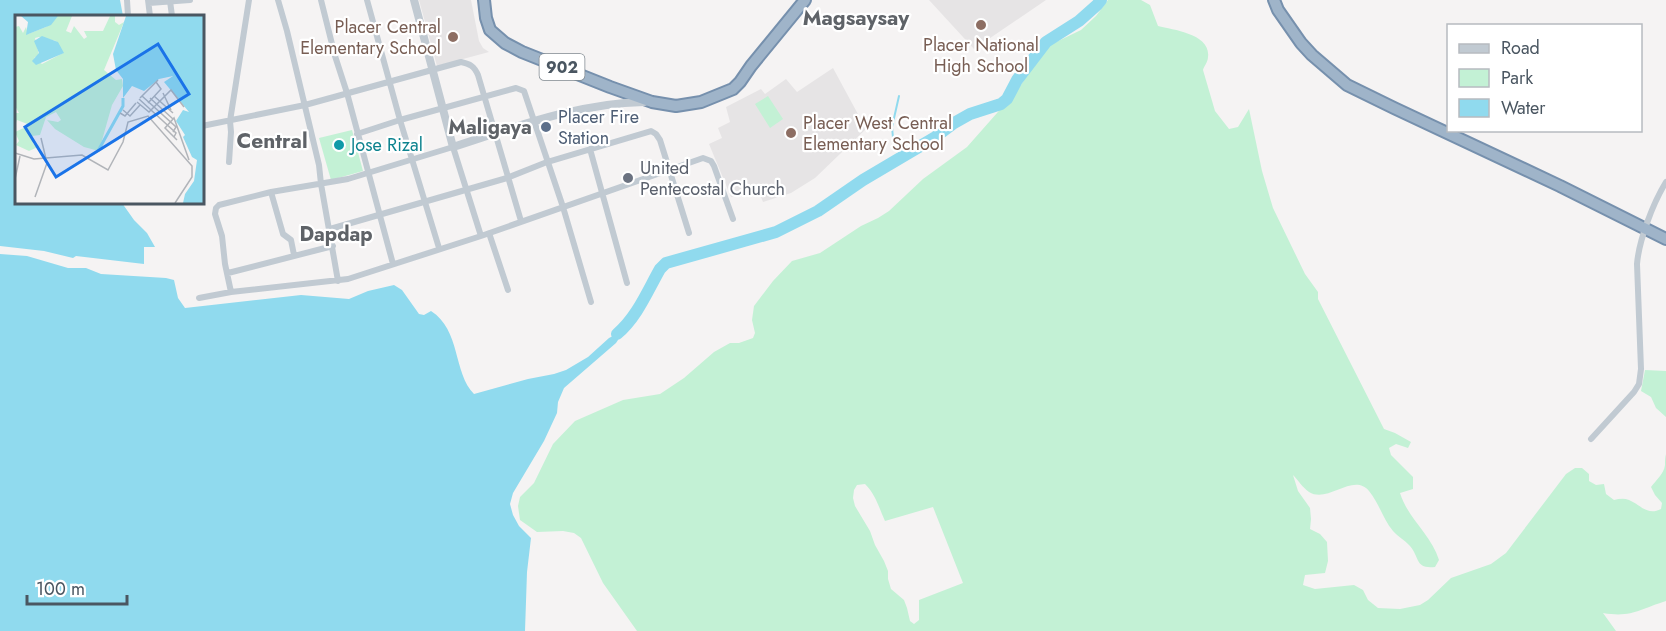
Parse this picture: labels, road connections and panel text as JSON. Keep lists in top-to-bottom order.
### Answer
{
  "streets": {
    "highway": ["902"]
  },
  "districts": [
    "Magsaysay",
    "Maligaya",
    "Central",
    "Dapdap"
  ],
  "places": [
    "Placer National High School",
    "Placer Central Elementary School",
    "Placer Fire Station",
    "Placer West Central Elementary School",
    "Jose Rizal",
    "United Pentecostal Church"
  ],
  "legend": ["Road", "Park", "Water"],
  "scale_bar": "100 m"
}
